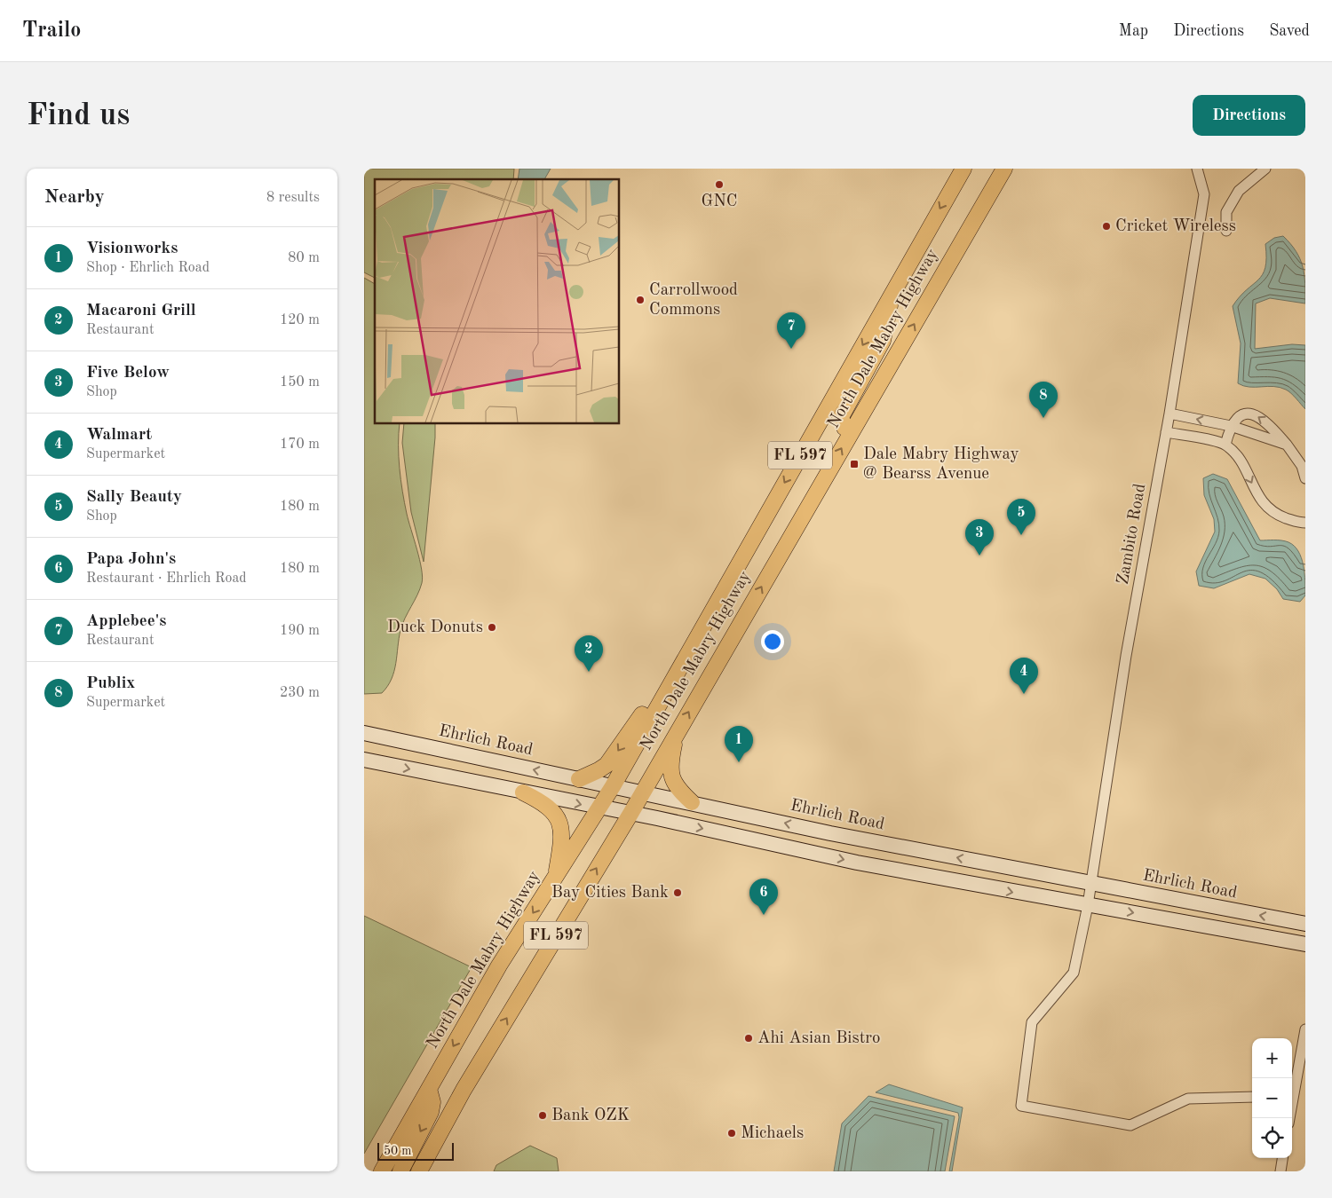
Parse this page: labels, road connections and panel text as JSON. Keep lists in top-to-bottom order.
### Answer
{
  "streets": {
    "main road": ["North Dale Mabry Highway", "FL 597", "Ehrlich Road"],
    "street": ["Zambito Road"]
  },
  "crossings": [
    ["North Dale Mabry Highway", "Ehrlich Road"],
    ["Zambito Road", "Ehrlich Road"]
  ],
  "places": {
    "other": [
      "GNC",
      "Cricket Wireless",
      "Carrollwood Commons",
      "Duck Donuts",
      "Bay Cities Bank",
      "Ahi Asian Bistro",
      "Bank OZK",
      "Michaels"
    ],
    "transit": ["Dale Mabry Highway @ Bearss Avenue"]
  },
  "scale_bar": "50 m",
  "page": {
    "header": "Trailo",
    "nav": ["Map", "Directions", "Saved"],
    "buttons": "Directions",
    "title": "Find us",
    "heading": ["Nearby", "8 results"],
    "list": [
      {
        "mark": "1",
        "name": "Visionworks",
        "note": "Shop · Ehrlich Road",
        "value": "80 m"
      },
      {
        "mark": "2",
        "name": "Macaroni Grill",
        "note": "Restaurant",
        "value": "120 m"
      },
      {
        "mark": "3",
        "name": "Five Below",
        "note": "Shop",
        "value": "150 m"
      },
      {
        "mark": "4",
        "name": "Walmart",
        "note": "Supermarket",
        "value": "170 m"
      },
      {
        "mark": "5",
        "name": "Sally Beauty",
        "note": "Shop",
        "value": "180 m"
      },
      {
        "mark": "6",
        "name": "Papa John's",
        "note": "Restaurant · Ehrlich Road",
        "value": "180 m"
      },
      {
        "mark": "7",
        "name": "Applebee's",
        "note": "Restaurant",
        "value": "190 m"
      },
      {
        "mark": "8",
        "name": "Publix",
        "note": "Supermarket",
        "value": "230 m"
      }
    ],
    "pins": [
      "7",
      "8",
      "5",
      "3",
      "2",
      "4",
      "1",
      "6"
    ],
    "map_buttons": ["+", "−"],
    "scale": "50 m"
  }
}
